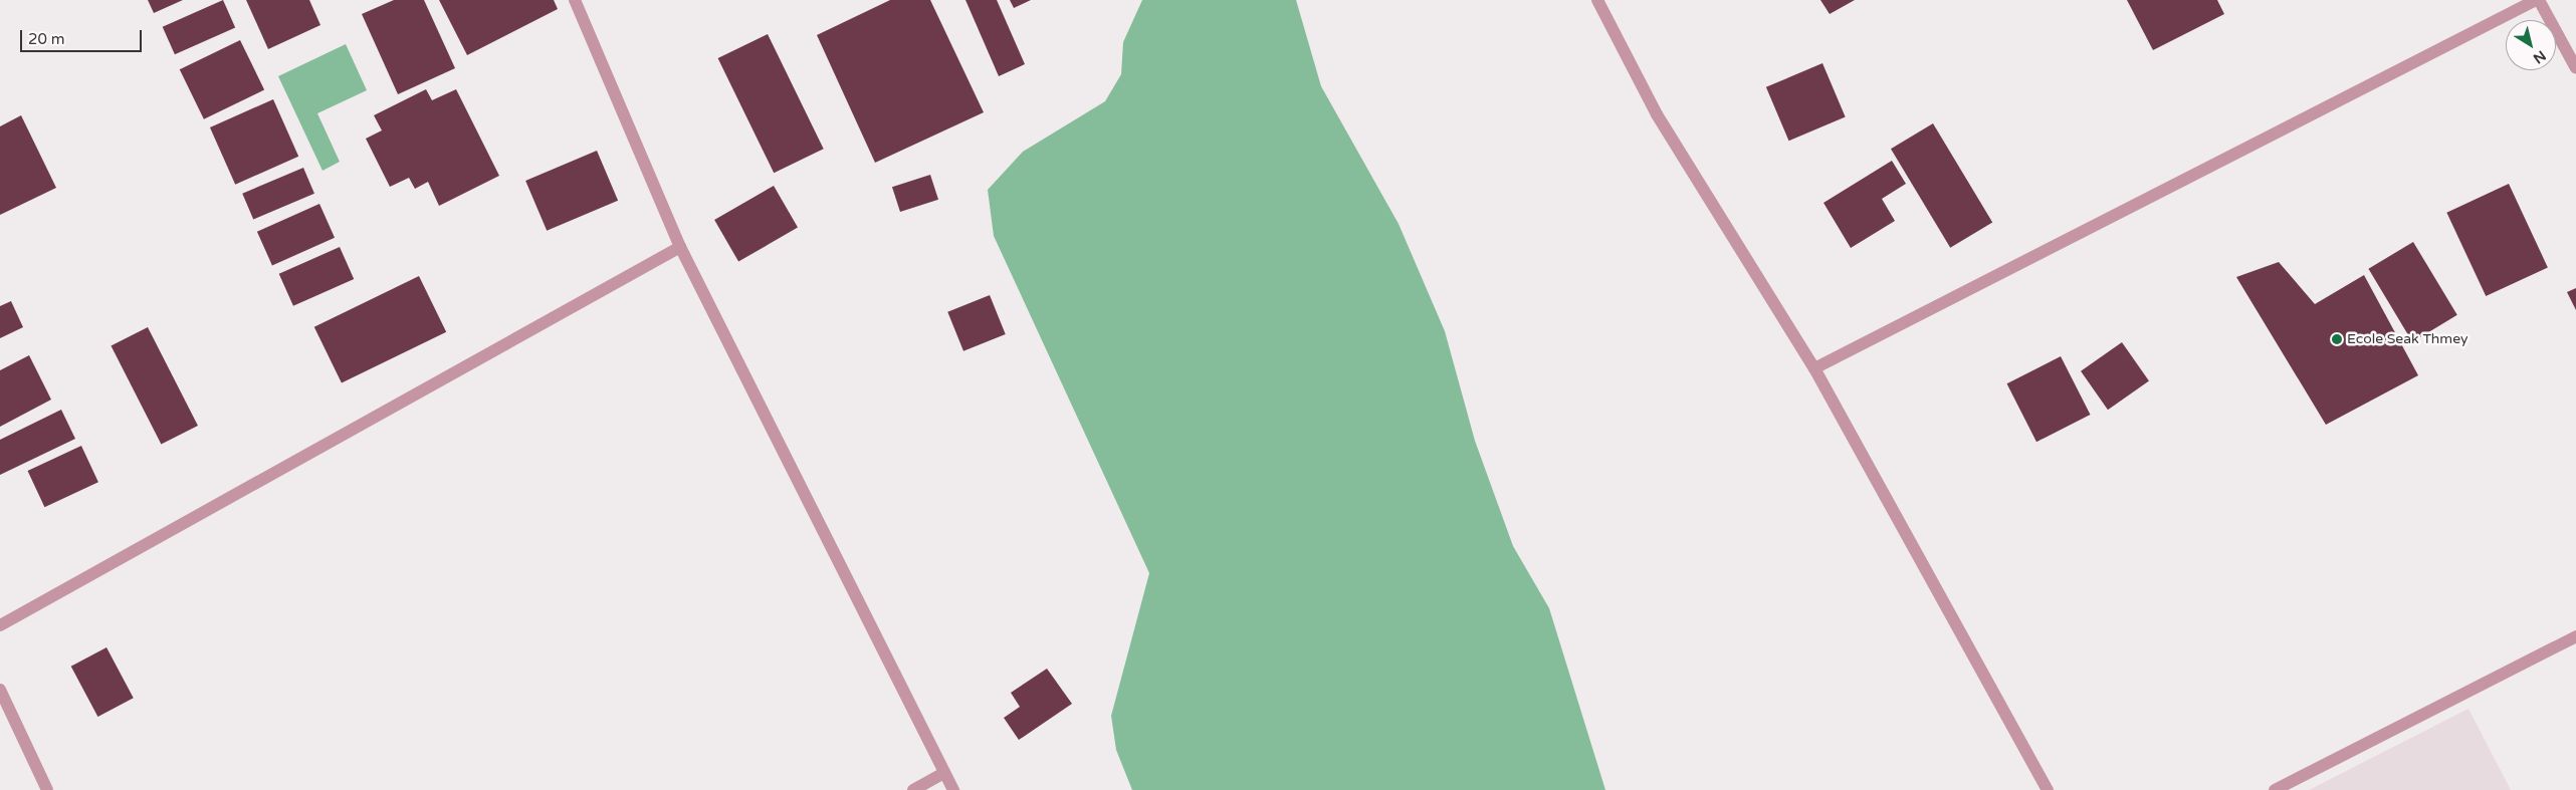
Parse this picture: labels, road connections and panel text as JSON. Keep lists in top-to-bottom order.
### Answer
{
  "places": ["Ecole Seak Thmey"],
  "scale_bar": "20 m",
  "north": "bottom right"
}
